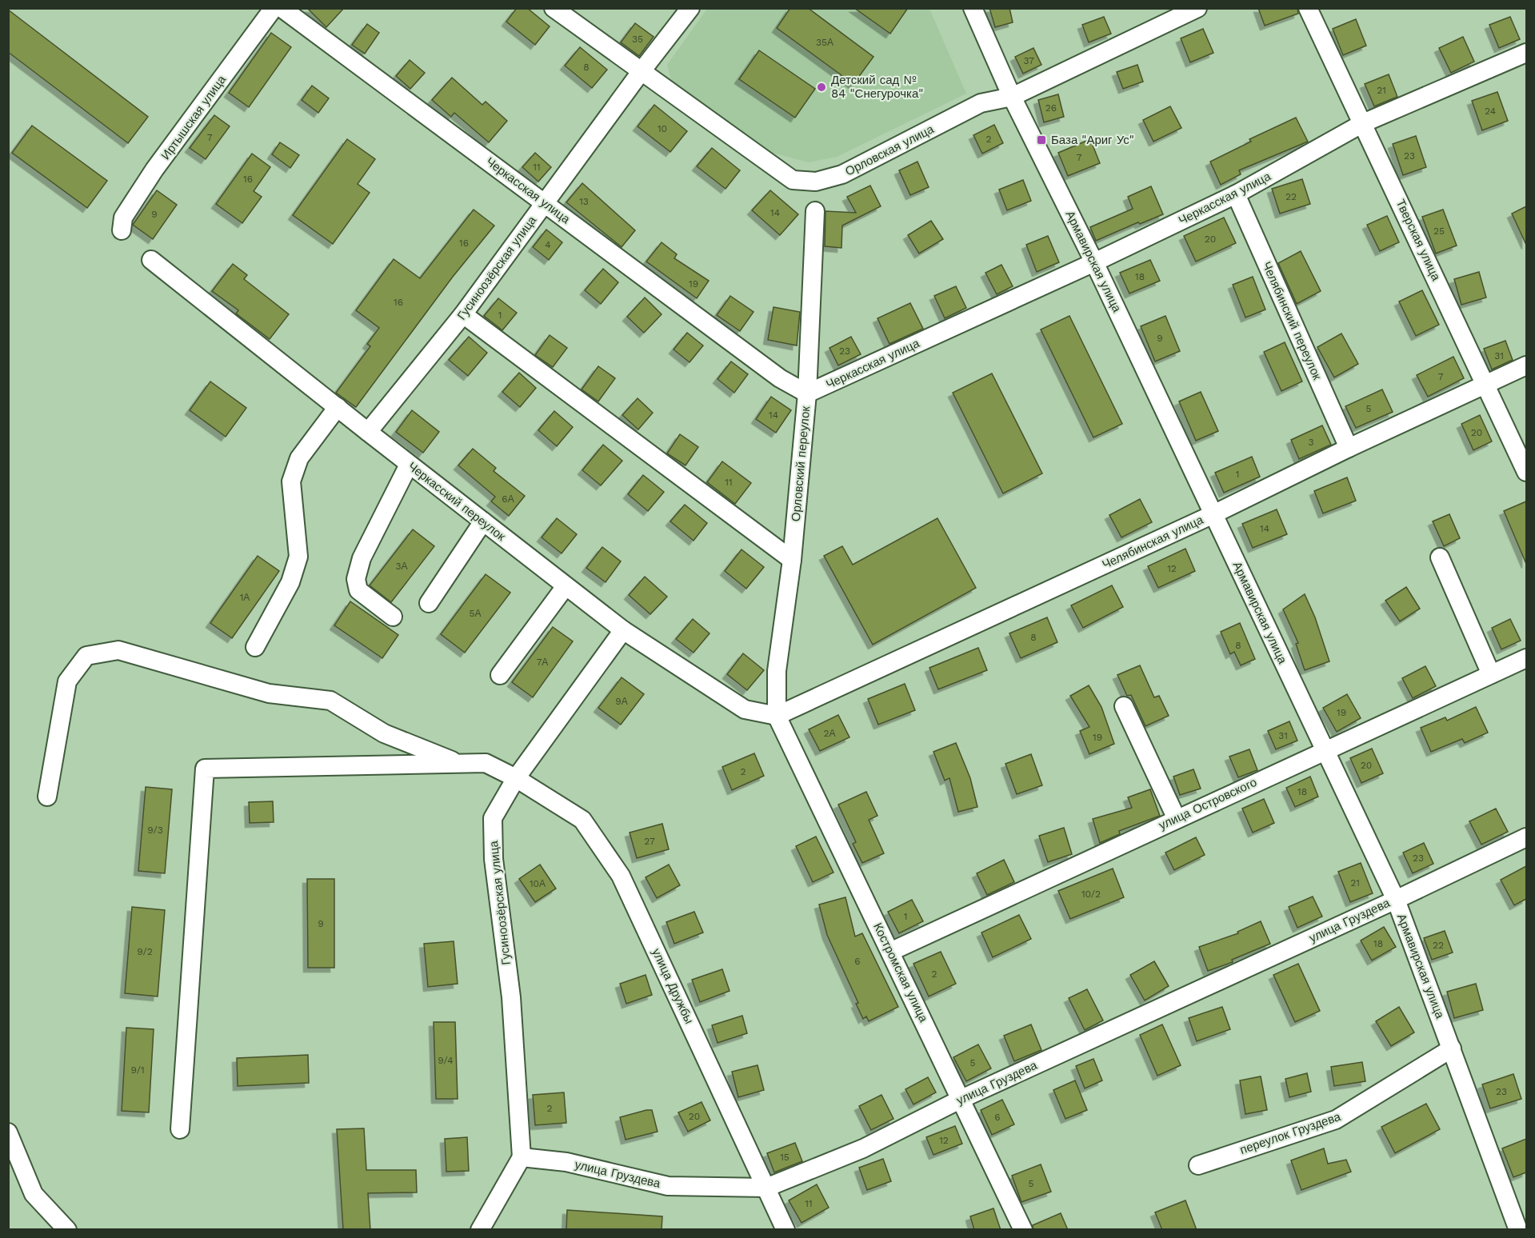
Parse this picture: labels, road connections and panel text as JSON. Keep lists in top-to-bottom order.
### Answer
{
  "streets": {
    "street": [
      "Иртышская улица",
      "Орловская улица",
      "Черкасская улица",
      "Тверская улица",
      "Армавирская улица",
      "Гусиноозёрская улица",
      "Челябинский переулок",
      "Орловский переулок",
      "Черкасский переулок",
      "Челябинская улица",
      "улица Островского",
      "улица Груздева",
      "Костромская улица",
      "улица Дружбы",
      "переулок Груздева"
    ]
  },
  "crossings": [
    ["Орловская улица", "Армавирская улица"],
    ["Орловская улица", "Гусиноозёрская улица"],
    ["Черкасская улица", "Тверская улица"],
    ["Черкасская улица", "Армавирская улица"],
    ["Черкасская улица", "Гусиноозёрская улица"],
    ["Черкасская улица", "Челябинский переулок"],
    ["Черкасская улица", "Орловский переулок"],
    ["Тверская улица", "Челябинская улица"],
    ["Армавирская улица", "Челябинская улица"],
    ["Армавирская улица", "улица Островского"],
    ["Армавирская улица", "улица Груздева"],
    ["Армавирская улица", "переулок Груздева"],
    ["Гусиноозёрская улица", "Черкасский переулок"],
    ["Гусиноозёрская улица", "улица Груздева"],
    ["Гусиноозёрская улица", "улица Дружбы"],
    ["Челябинский переулок", "Челябинская улица"],
    ["Орловский переулок", "Черкасский переулок"],
    ["Орловский переулок", "Челябинская улица"],
    ["Орловский переулок", "Костромская улица"],
    ["Черкасский переулок", "Челябинская улица"],
    ["Черкасский переулок", "Костромская улица"],
    ["Челябинская улица", "Костромская улица"],
    ["улица Островского", "Костромская улица"],
    ["улица Груздева", "Костромская улица"],
    ["улица Груздева", "улица Дружбы"]
  ],
  "places": {
    "other": ["Детский сад № 84 \"Снегурочка\""],
    "transit": ["База \"Ариг Ус\""]
  },
  "house_numbers": [
    "35",
    "35А",
    "37",
    "8",
    "21",
    "26",
    "24",
    "10",
    "7",
    "2",
    "23",
    "7",
    "11",
    "16",
    "22",
    "13",
    "14",
    "9",
    "25",
    "20",
    "16",
    "4",
    "18",
    "19",
    "16",
    "1",
    "9",
    "23",
    "31",
    "7",
    "5",
    "14",
    "20",
    "3",
    "1",
    "11",
    "6А",
    "14",
    "3А",
    "12",
    "1А",
    "5А",
    "8",
    "8",
    "7А",
    "9А",
    "19",
    "2А",
    "31",
    "19",
    "20",
    "2",
    "18",
    "9/3",
    "27",
    "23",
    "21",
    "10А",
    "10/2",
    "1",
    "9",
    "18",
    "22",
    "9/2",
    "6",
    "2",
    "9/4",
    "5",
    "9/1",
    "23",
    "2",
    "20",
    "6",
    "12",
    "15",
    "5",
    "11"
  ]
}
